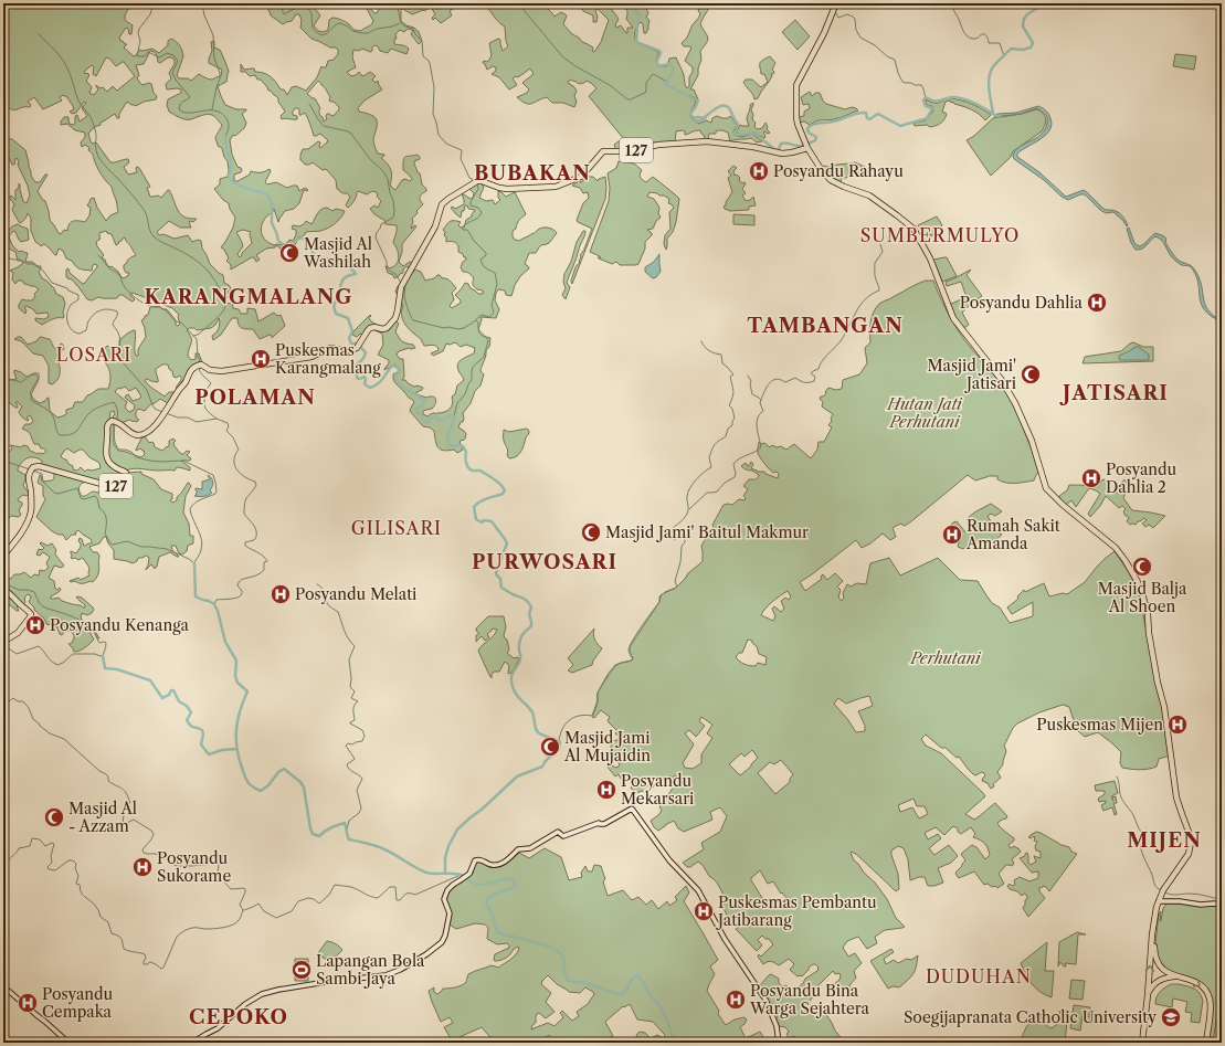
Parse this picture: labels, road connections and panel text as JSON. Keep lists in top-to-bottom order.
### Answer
{
  "streets": {
    "main road": ["127"]
  },
  "districts": [
    "BUBAKAN",
    "SUMBERMULYO",
    "KARANGMALANG",
    "TAMBANGAN",
    "LOSARI",
    "JATISARI",
    "POLAMAN",
    "GILISARI",
    "PURWOSARI",
    "MIJEN",
    "DUDUHAN",
    "CEPOKO"
  ],
  "parks": ["Hutan Jati Perhutani", "Perhutani"],
  "places": {
    "hospital": [
      "Posyandu Rahayu",
      "Posyandu Dahlia",
      "Puskesmas Karangmalang",
      "Posyandu Dahlia 2",
      "Rumah Sakit Amanda",
      "Posyandu Melati",
      "Posyandu Kenanga",
      "Puskesmas Mijen",
      "Posyandu Mekarsari",
      "Posyandu Sukorame",
      "Puskesmas Pembantu Jatibarang",
      "Posyandu Bina Warga Sejahtera",
      "Posyandu Cempaka"
    ],
    "mosque": [
      "Masjid Al Washilah",
      "Masjid Jami' Jatisari",
      "Masjid Jami' Baitul Makmur",
      "Masjid Balja Al Shoen",
      "Masjid Jami Al Mujaidin",
      "Masjid Al - Azzam"
    ],
    "sports": ["Lapangan Bola Sambi Jaya"],
    "school or university": ["Soegijapranata Catholic University"]
  }
}
